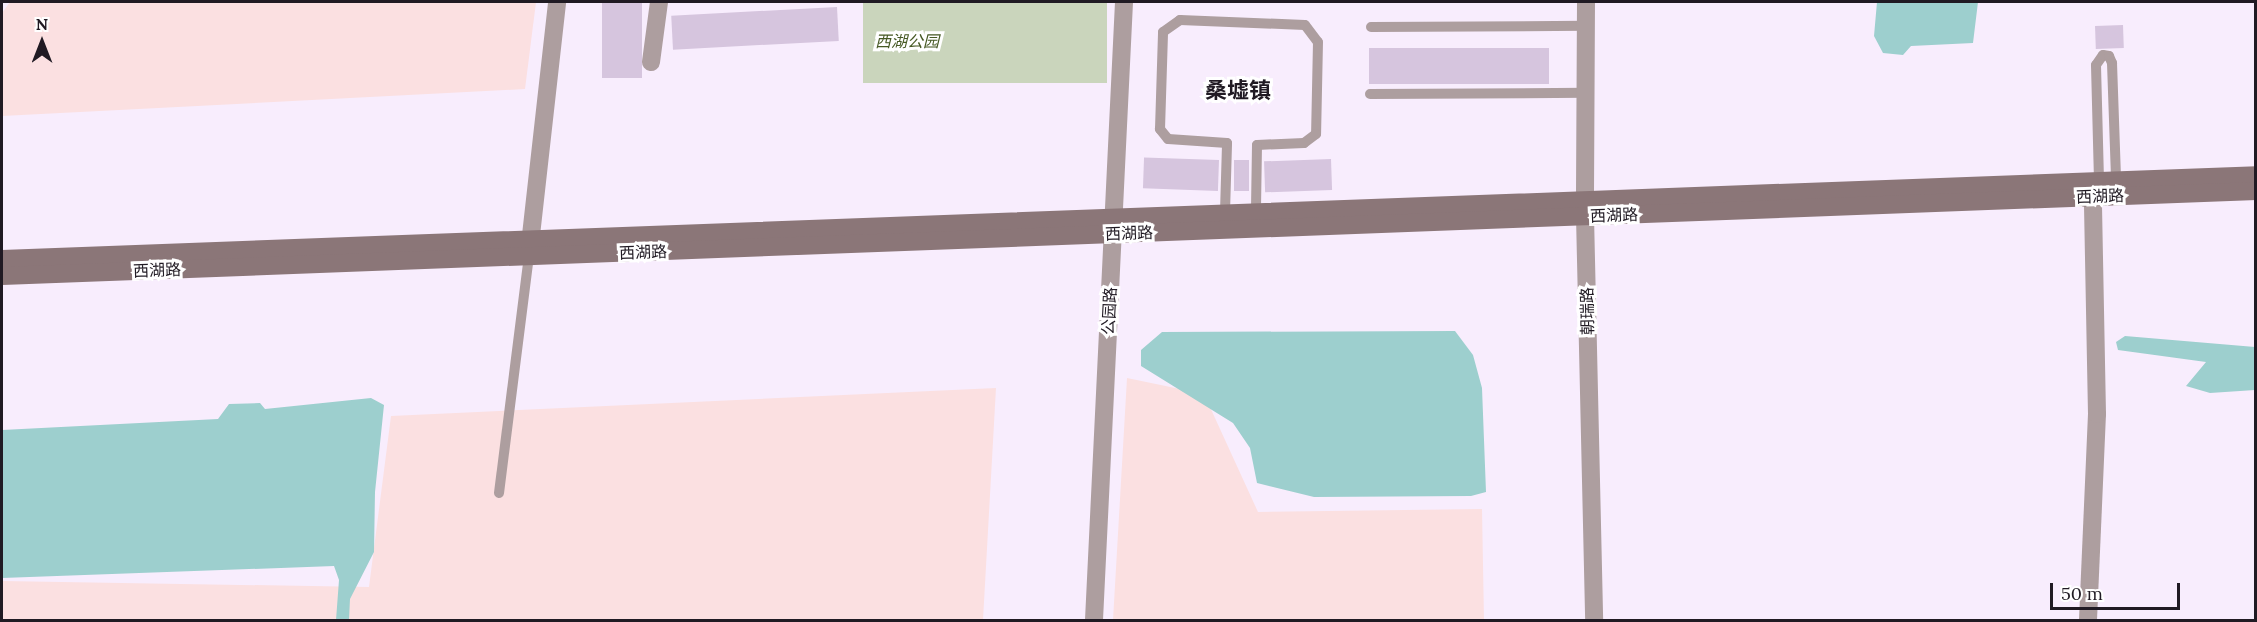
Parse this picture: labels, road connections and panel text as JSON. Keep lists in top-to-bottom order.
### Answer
{
  "streets": {
    "main road": ["西湖路"],
    "street": ["公园路", "朝瑞路"]
  },
  "crossings": [
    ["西湖路", "公园路"],
    ["西湖路", "朝瑞路"]
  ],
  "districts": ["桑墟镇"],
  "parks": ["西湖公园"],
  "scale_bar": "50 m",
  "north": "top"
}
